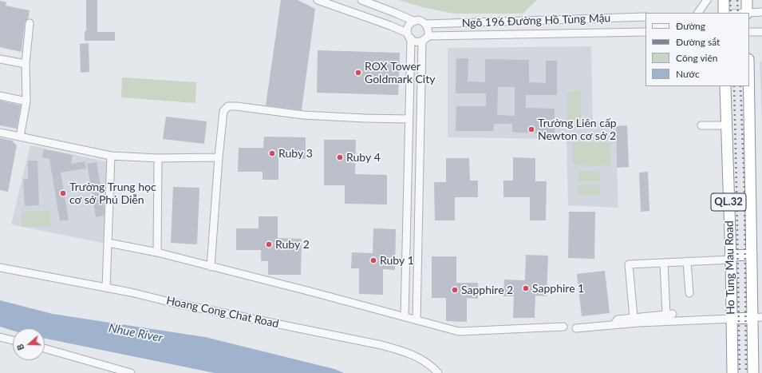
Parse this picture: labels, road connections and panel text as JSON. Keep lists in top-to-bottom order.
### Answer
{
  "streets": {
    "highway": ["QL.32", "Ho Tung Mau Road"],
    "street": ["Ngõ 196 Đường Hồ Tùng Mậu", "Hoang Cong Chat Road"]
  },
  "water": ["Nhue River"],
  "places": [
    "ROX Tower Goldmark City",
    "Trường Liên cấp Newton cơ sở 2",
    "Ruby 3",
    "Ruby 4",
    "Trường Trung học cơ sở Phú Diễn",
    "Ruby 2",
    "Ruby 1",
    "Sapphire 1",
    "Sapphire 2"
  ],
  "legend": [
    "Đường",
    "Đường sắt",
    "Công viên",
    "Nước"
  ],
  "north": "left"
}
